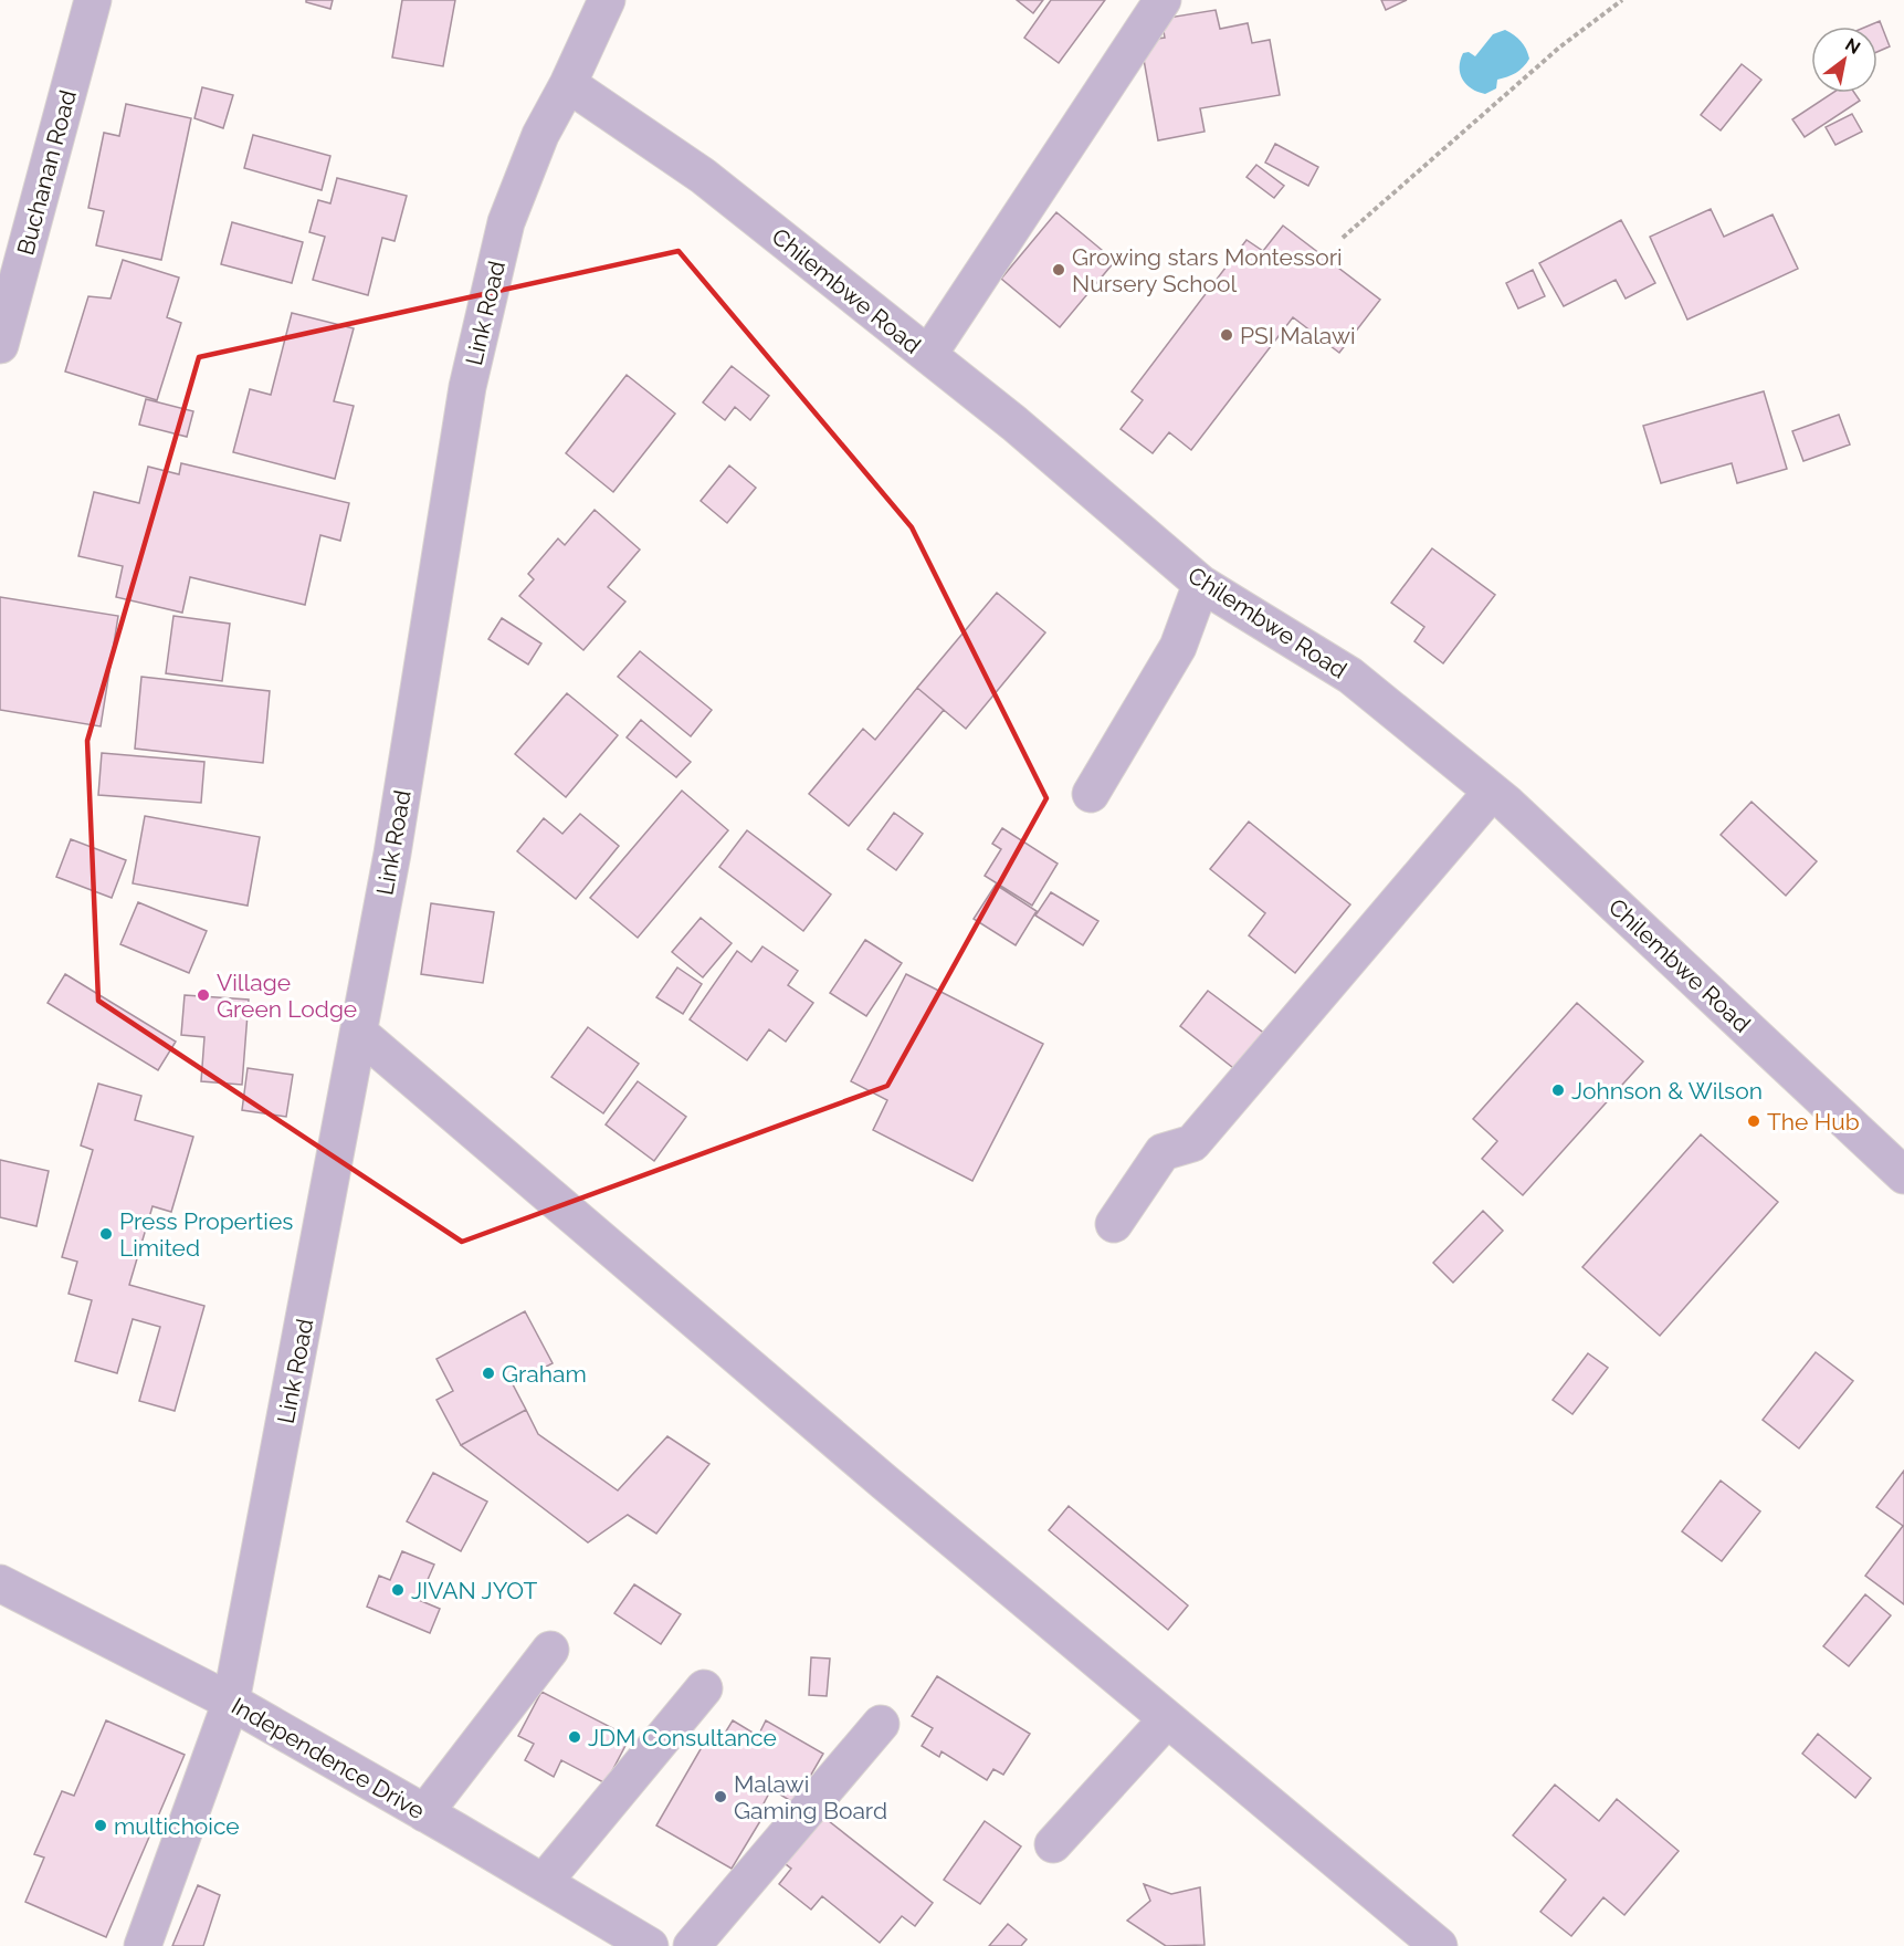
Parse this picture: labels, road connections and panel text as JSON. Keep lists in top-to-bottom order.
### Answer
{
  "streets": {
    "street": [
      "Buchanan Road",
      "Chilembwe Road",
      "Link Road",
      "Independence Drive"
    ]
  },
  "crossings": [
    ["Chilembwe Road", "Link Road"],
    ["Link Road", "Independence Drive"]
  ],
  "places": [
    "Growing stars Montessori Nursery School",
    "PSI Malawi",
    "Village Green Lodge",
    "Johnson & Wilson",
    "The Hub",
    "Press Properties Limited",
    "Graham",
    "JIVAN JYOT",
    "JDM Consultance",
    "Malawi Gaming Board",
    "multichoice"
  ],
  "north": "top right"
}
